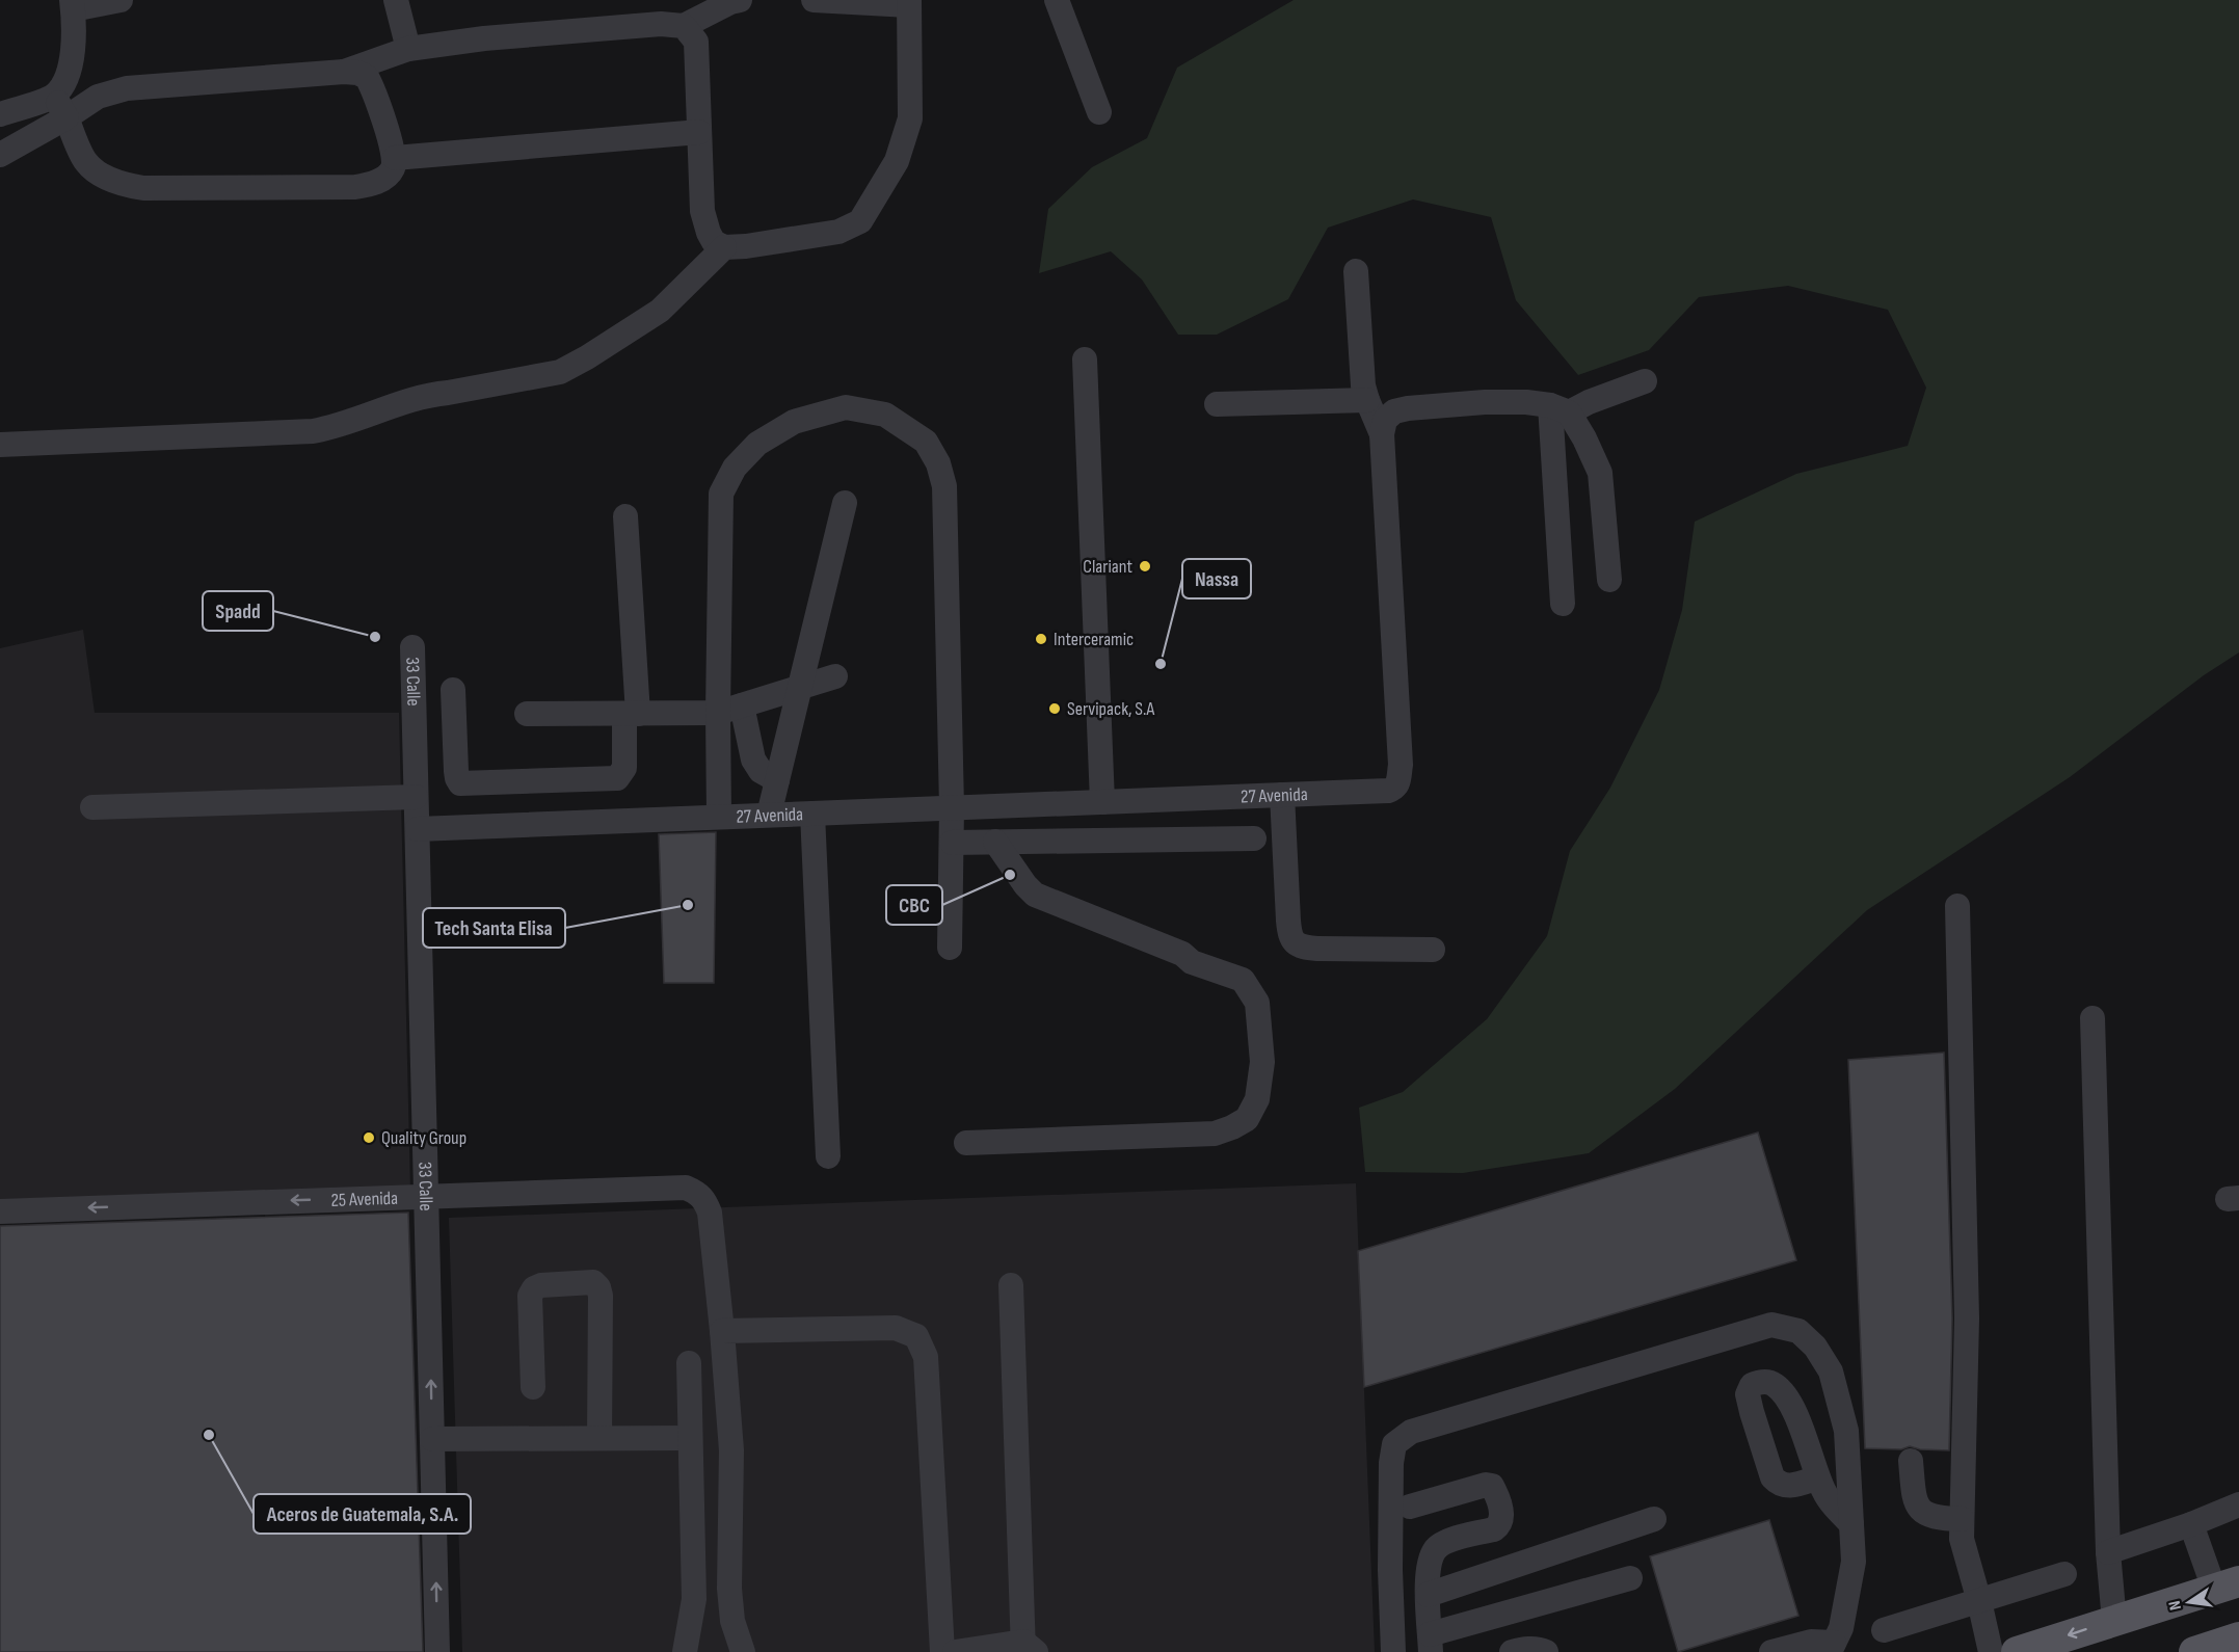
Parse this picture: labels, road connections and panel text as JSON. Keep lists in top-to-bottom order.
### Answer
{
  "streets": {
    "street": ["33 Calle", "27 Avenida", "25 Avenida"]
  },
  "crossings": [
    ["33 Calle", "27 Avenida"],
    ["33 Calle", "25 Avenida"]
  ],
  "one_way": ["33 Calle", "25 Avenida"],
  "places": [
    "Clariant",
    "Spadd",
    "Interceramic",
    "Nassa",
    "Servipack, S.A",
    "CBC",
    "Tech Santa Elisa",
    "Quality Group",
    "Aceros de Guatemala, S.A."
  ],
  "north": "left"
}
